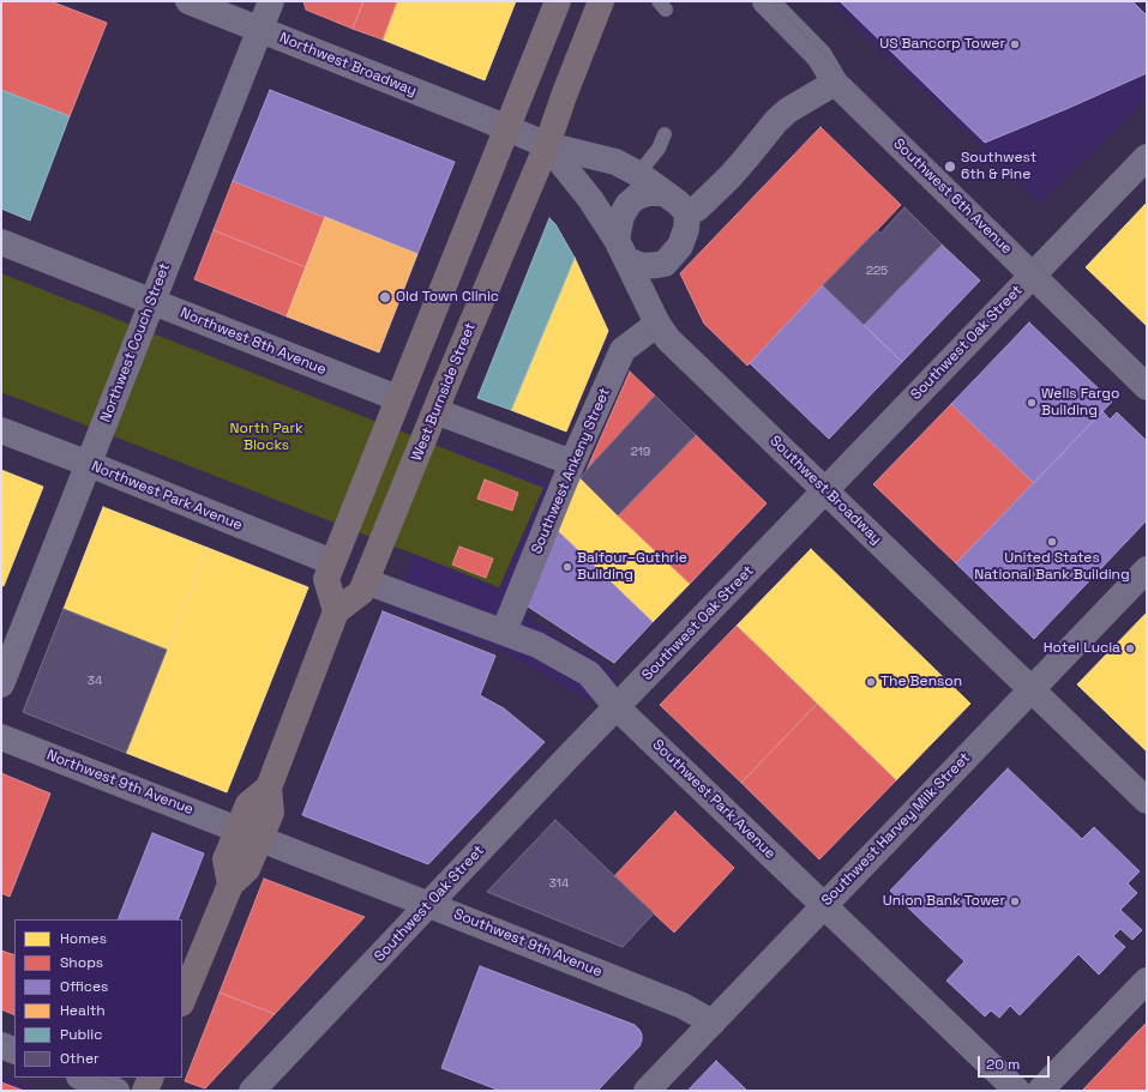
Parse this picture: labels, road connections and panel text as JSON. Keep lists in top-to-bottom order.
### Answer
{
  "streets": {
    "main road": ["West Burnside Street"],
    "street": [
      "Northwest Broadway",
      "Southwest 6th Avenue",
      "Northwest 8th Avenue",
      "Northwest Couch Street",
      "Southwest Oak Street",
      "Southwest Ankeny Street",
      "Southwest Broadway",
      "Northwest Park Avenue",
      "Northwest 9th Avenue",
      "Southwest Park Avenue",
      "Southwest Harvey Milk Street",
      "Southwest 9th Avenue"
    ]
  },
  "crossings": [
    ["Northwest Broadway", "Northwest Couch Street"],
    ["Northwest Broadway", "Southwest Broadway"],
    ["Southwest 6th Avenue", "Southwest Oak Street"],
    ["Northwest 8th Avenue", "Northwest Couch Street"],
    ["Northwest Couch Street", "Northwest Park Avenue"],
    ["Southwest Oak Street", "Southwest Broadway"],
    ["Southwest Oak Street", "Southwest Park Avenue"],
    ["Southwest Oak Street", "Southwest 9th Avenue"],
    ["West Burnside Street", "Southwest Broadway"],
    ["West Burnside Street", "Southwest Park Avenue"],
    ["Southwest Ankeny Street", "Southwest Broadway"],
    ["Southwest Ankeny Street", "Southwest Park Avenue"],
    ["Southwest Broadway", "Southwest Harvey Milk Street"],
    ["Northwest 9th Avenue", "Southwest 9th Avenue"],
    ["Southwest Park Avenue", "Southwest Harvey Milk Street"],
    ["Southwest Harvey Milk Street", "Southwest 9th Avenue"]
  ],
  "parks": ["North Park Blocks"],
  "places": [
    "US Bancorp Tower",
    "Southwest 6th & Pine",
    "Old Town Clinic",
    "Wells Fargo Building",
    "United States National Bank Building",
    "Balfour–Guthrie Building",
    "Hotel Lucia",
    "The Benson",
    "Union Bank Tower"
  ],
  "house_numbers": [
    "225",
    "219",
    "34",
    "314"
  ],
  "legend": [
    "Homes",
    "Shops",
    "Offices",
    "Health",
    "Public",
    "Other"
  ],
  "scale_bar": "20 m"
}
